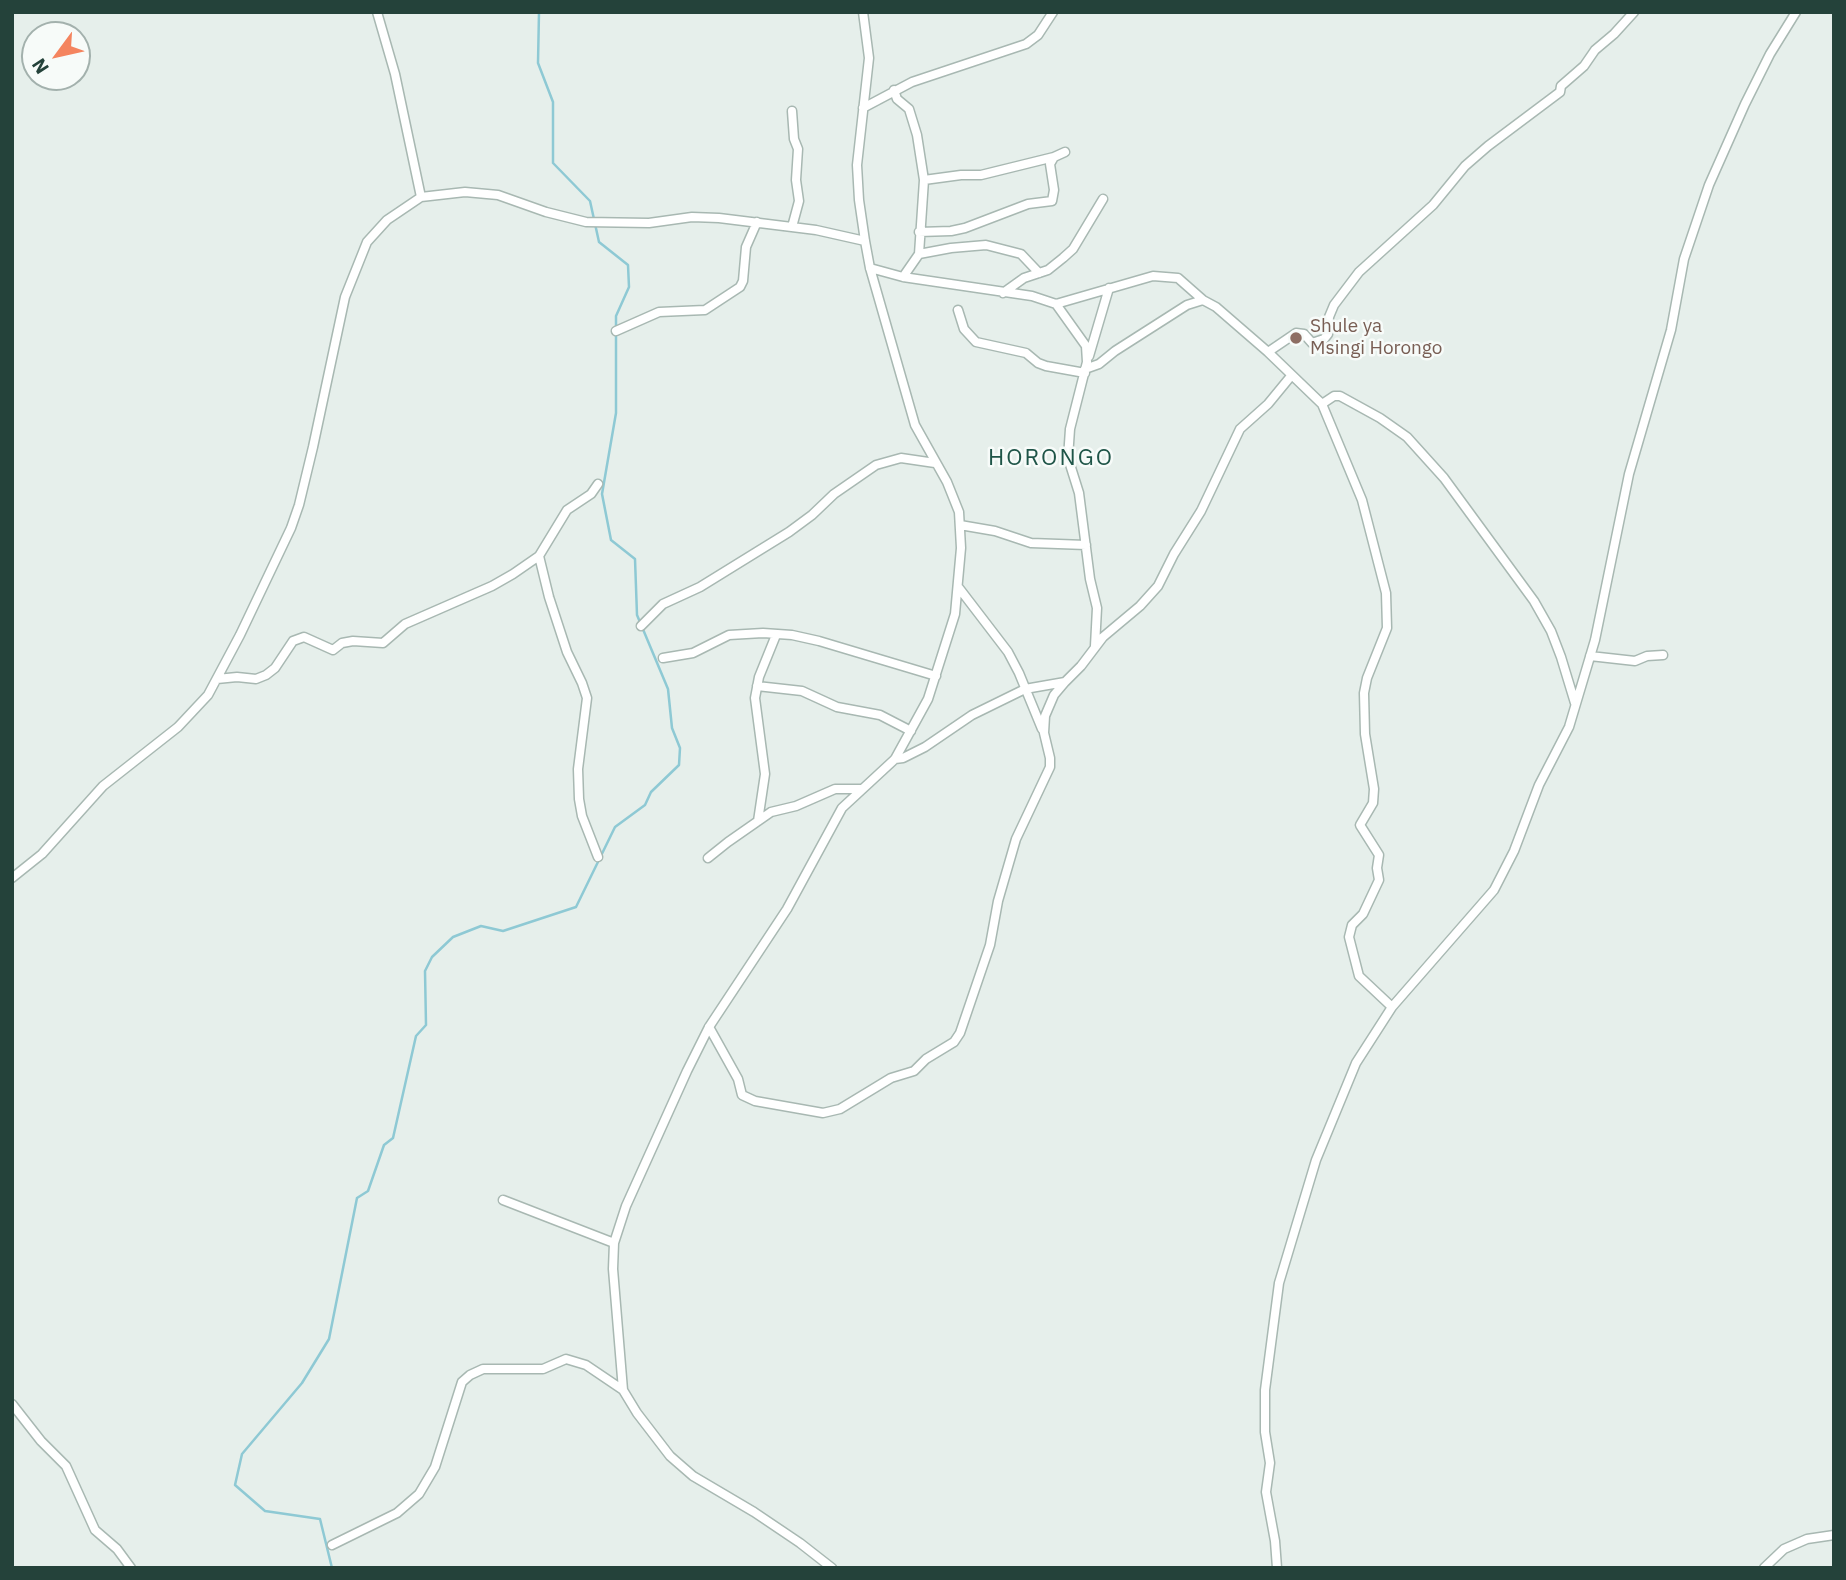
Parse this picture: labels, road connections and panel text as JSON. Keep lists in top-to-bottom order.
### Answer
{
  "districts": ["HORONGO"],
  "places": ["Shule ya Msingi Horongo"],
  "north": "bottom left"
}
